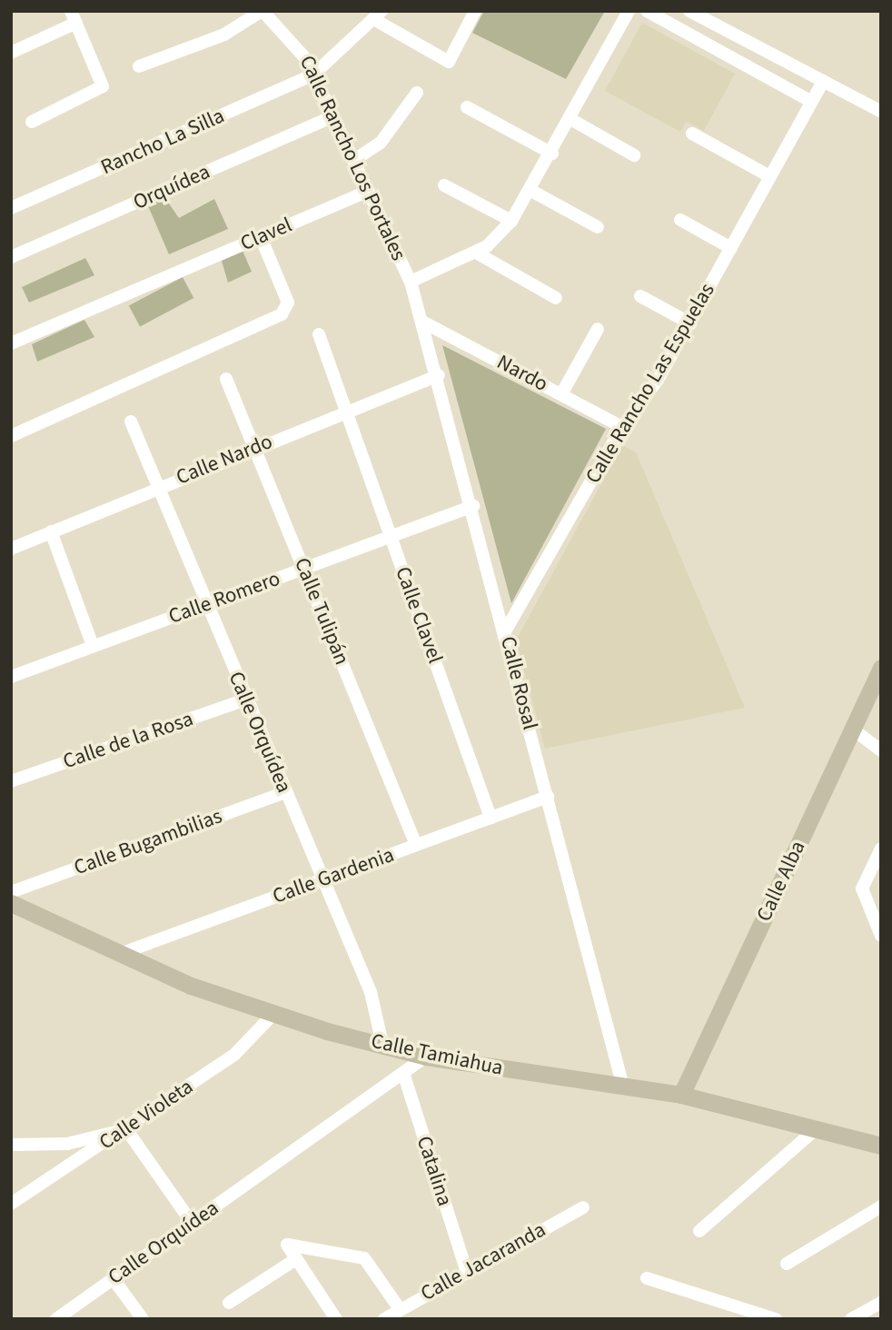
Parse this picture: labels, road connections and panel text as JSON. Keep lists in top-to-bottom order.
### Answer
{
  "streets": {
    "street": [
      "Rancho La Silla",
      "Calle Rancho Los Portales",
      "Orquídea",
      "Clavel",
      "Nardo",
      "Calle Rancho Las Espuelas",
      "Calle Nardo",
      "Calle Romero",
      "Calle Tulipán",
      "Calle Clavel",
      "Calle Rosal",
      "Calle Orquídea",
      "Calle de la Rosa",
      "Calle Bugambilias",
      "Calle Gardenia",
      "Calle Alba",
      "Calle Tamiahua",
      "Calle Violeta",
      "Catalina",
      "Calle Jacaranda"
    ]
  },
  "crossings": [
    ["Rancho La Silla", "Calle Rancho Los Portales"],
    ["Calle Rancho Los Portales", "Orquídea"],
    ["Calle Rancho Los Portales", "Clavel"],
    ["Calle Rancho Los Portales", "Calle Rosal"],
    ["Nardo", "Calle Rancho Las Espuelas"],
    ["Nardo", "Calle Rosal"],
    ["Calle Rancho Las Espuelas", "Calle Rosal"],
    ["Calle Nardo", "Calle Tulipán"],
    ["Calle Nardo", "Calle Clavel"],
    ["Calle Nardo", "Calle Rosal"],
    ["Calle Nardo", "Calle Orquídea"],
    ["Calle Romero", "Calle Tulipán"],
    ["Calle Romero", "Calle Clavel"],
    ["Calle Romero", "Calle Rosal"],
    ["Calle Romero", "Calle Orquídea"],
    ["Calle Tulipán", "Calle Gardenia"],
    ["Calle Clavel", "Calle Gardenia"],
    ["Calle Rosal", "Calle Gardenia"],
    ["Calle Rosal", "Calle Tamiahua"],
    ["Calle Orquídea", "Calle de la Rosa"],
    ["Calle Orquídea", "Calle Bugambilias"],
    ["Calle Orquídea", "Calle Gardenia"],
    ["Calle Orquídea", "Calle Tamiahua"],
    ["Calle Orquídea", "Catalina"],
    ["Calle Gardenia", "Calle Tamiahua"],
    ["Calle Alba", "Calle Tamiahua"],
    ["Calle Tamiahua", "Calle Violeta"],
    ["Catalina", "Calle Jacaranda"]
  ]
}
